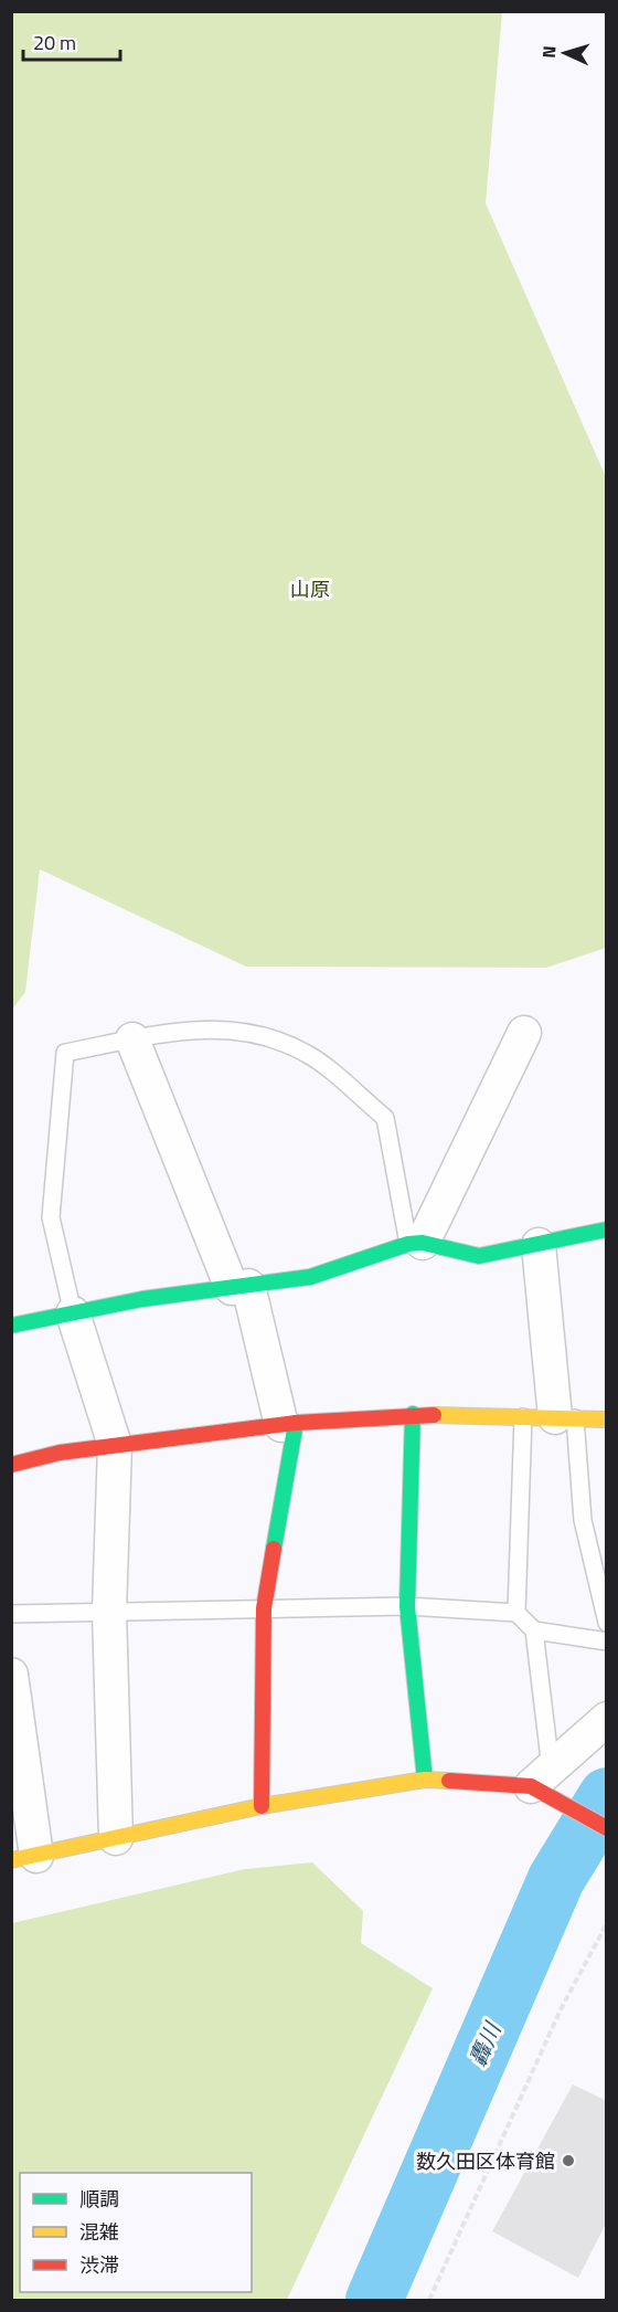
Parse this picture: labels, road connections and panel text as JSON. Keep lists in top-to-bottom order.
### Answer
{
  "water": ["轟川"],
  "parks": ["山原"],
  "places": ["数久田区体育館"],
  "legend": ["順調", "混雑", "渋滞"],
  "scale_bar": "20 m",
  "north": "left"
}
